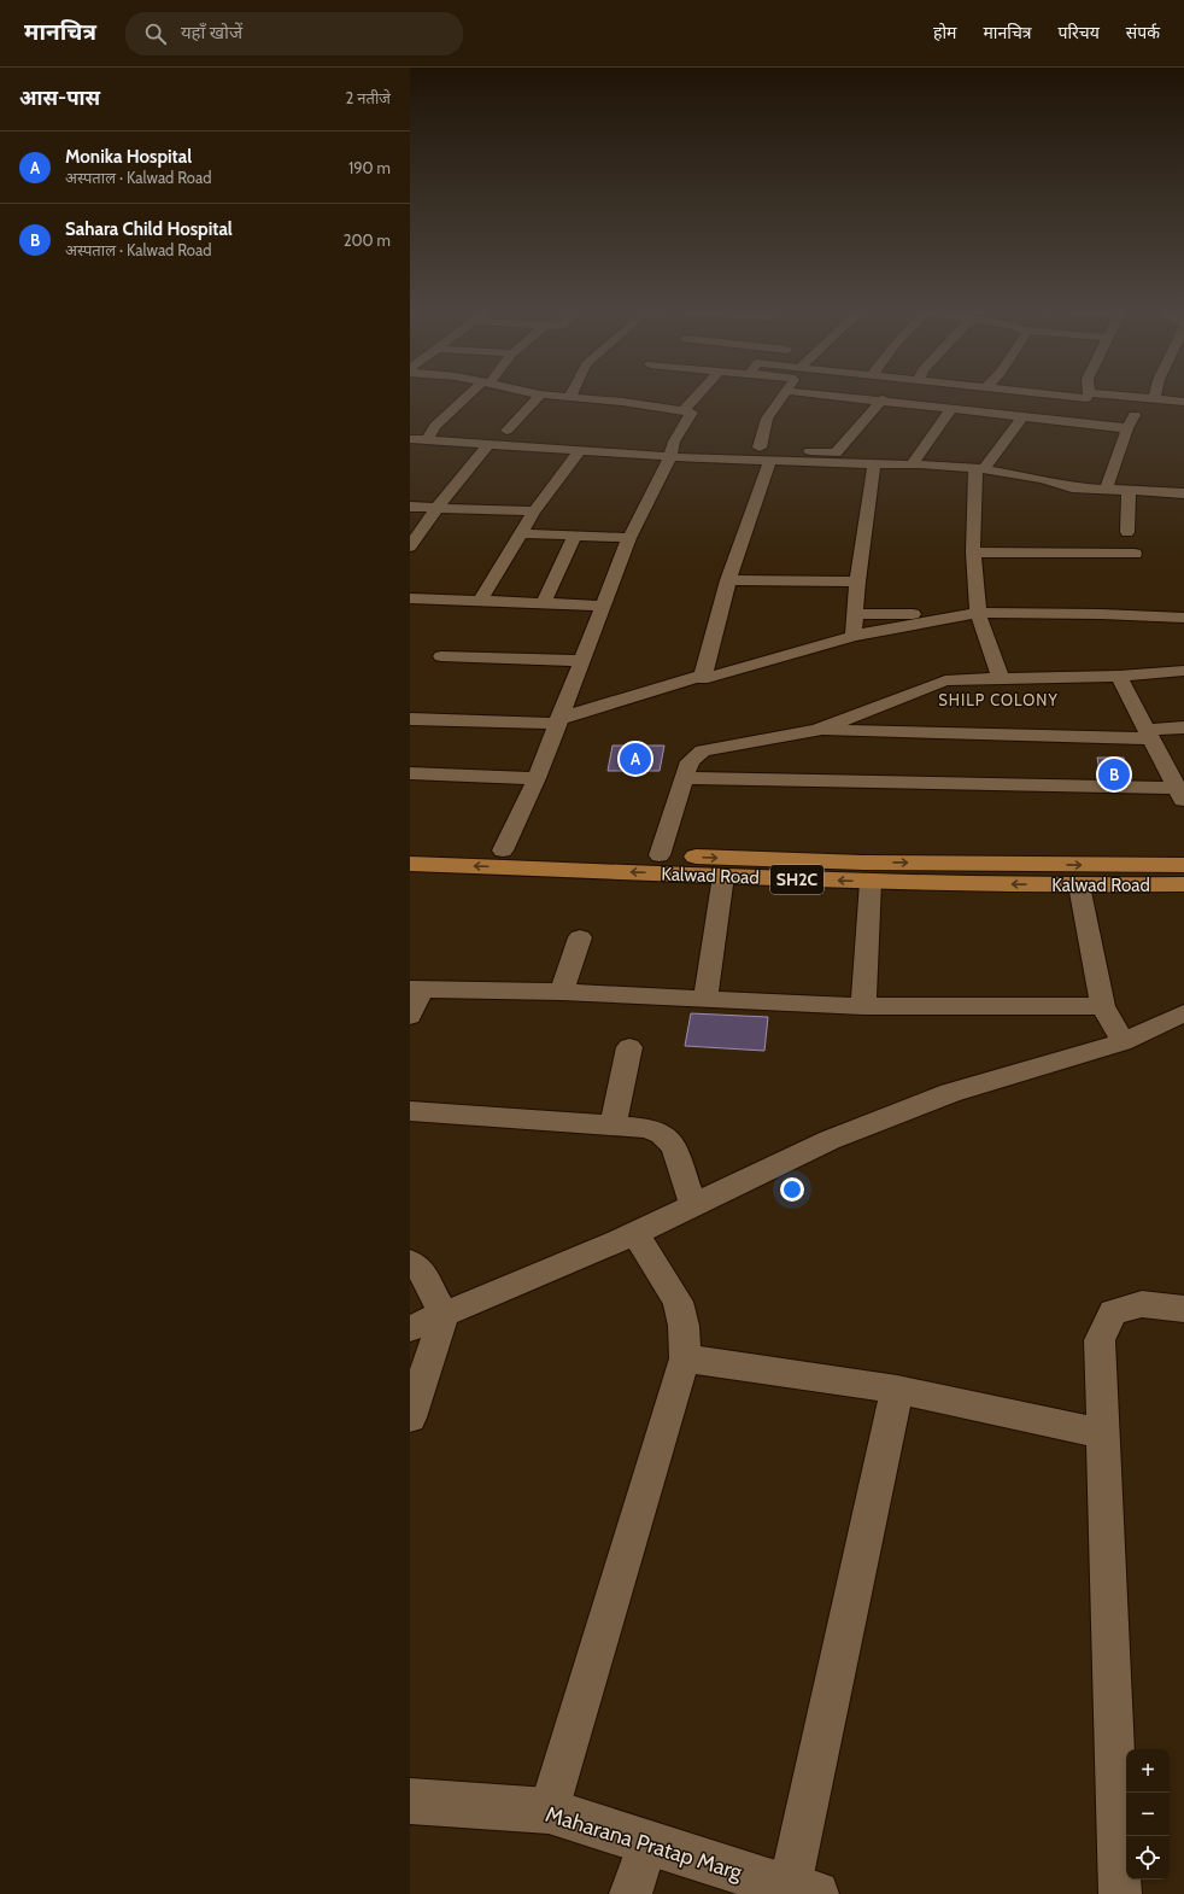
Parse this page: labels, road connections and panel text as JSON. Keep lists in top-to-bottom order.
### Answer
{
  "streets": {
    "main road": ["Kalwad Road", "SH2C"],
    "street": ["Maharana Pratap Marg"]
  },
  "districts": ["SHILP COLONY"],
  "page": {
    "header": "मानचित्र",
    "search": "यहाँ खोजें",
    "nav": [
      "होम",
      "मानचित्र",
      "परिचय",
      "संपर्क"
    ],
    "heading": ["आस-पास", "2 नतीजे"],
    "list": [
      {
        "mark": "A",
        "name": "Monika Hospital",
        "note": "अस्पताल · Kalwad Road",
        "value": "190 m"
      },
      {
        "mark": "B",
        "name": "Sahara Child Hospital",
        "note": "अस्पताल · Kalwad Road",
        "value": "200 m"
      }
    ],
    "pins": ["A", "B"],
    "map_buttons": ["+", "−"]
  }
}
